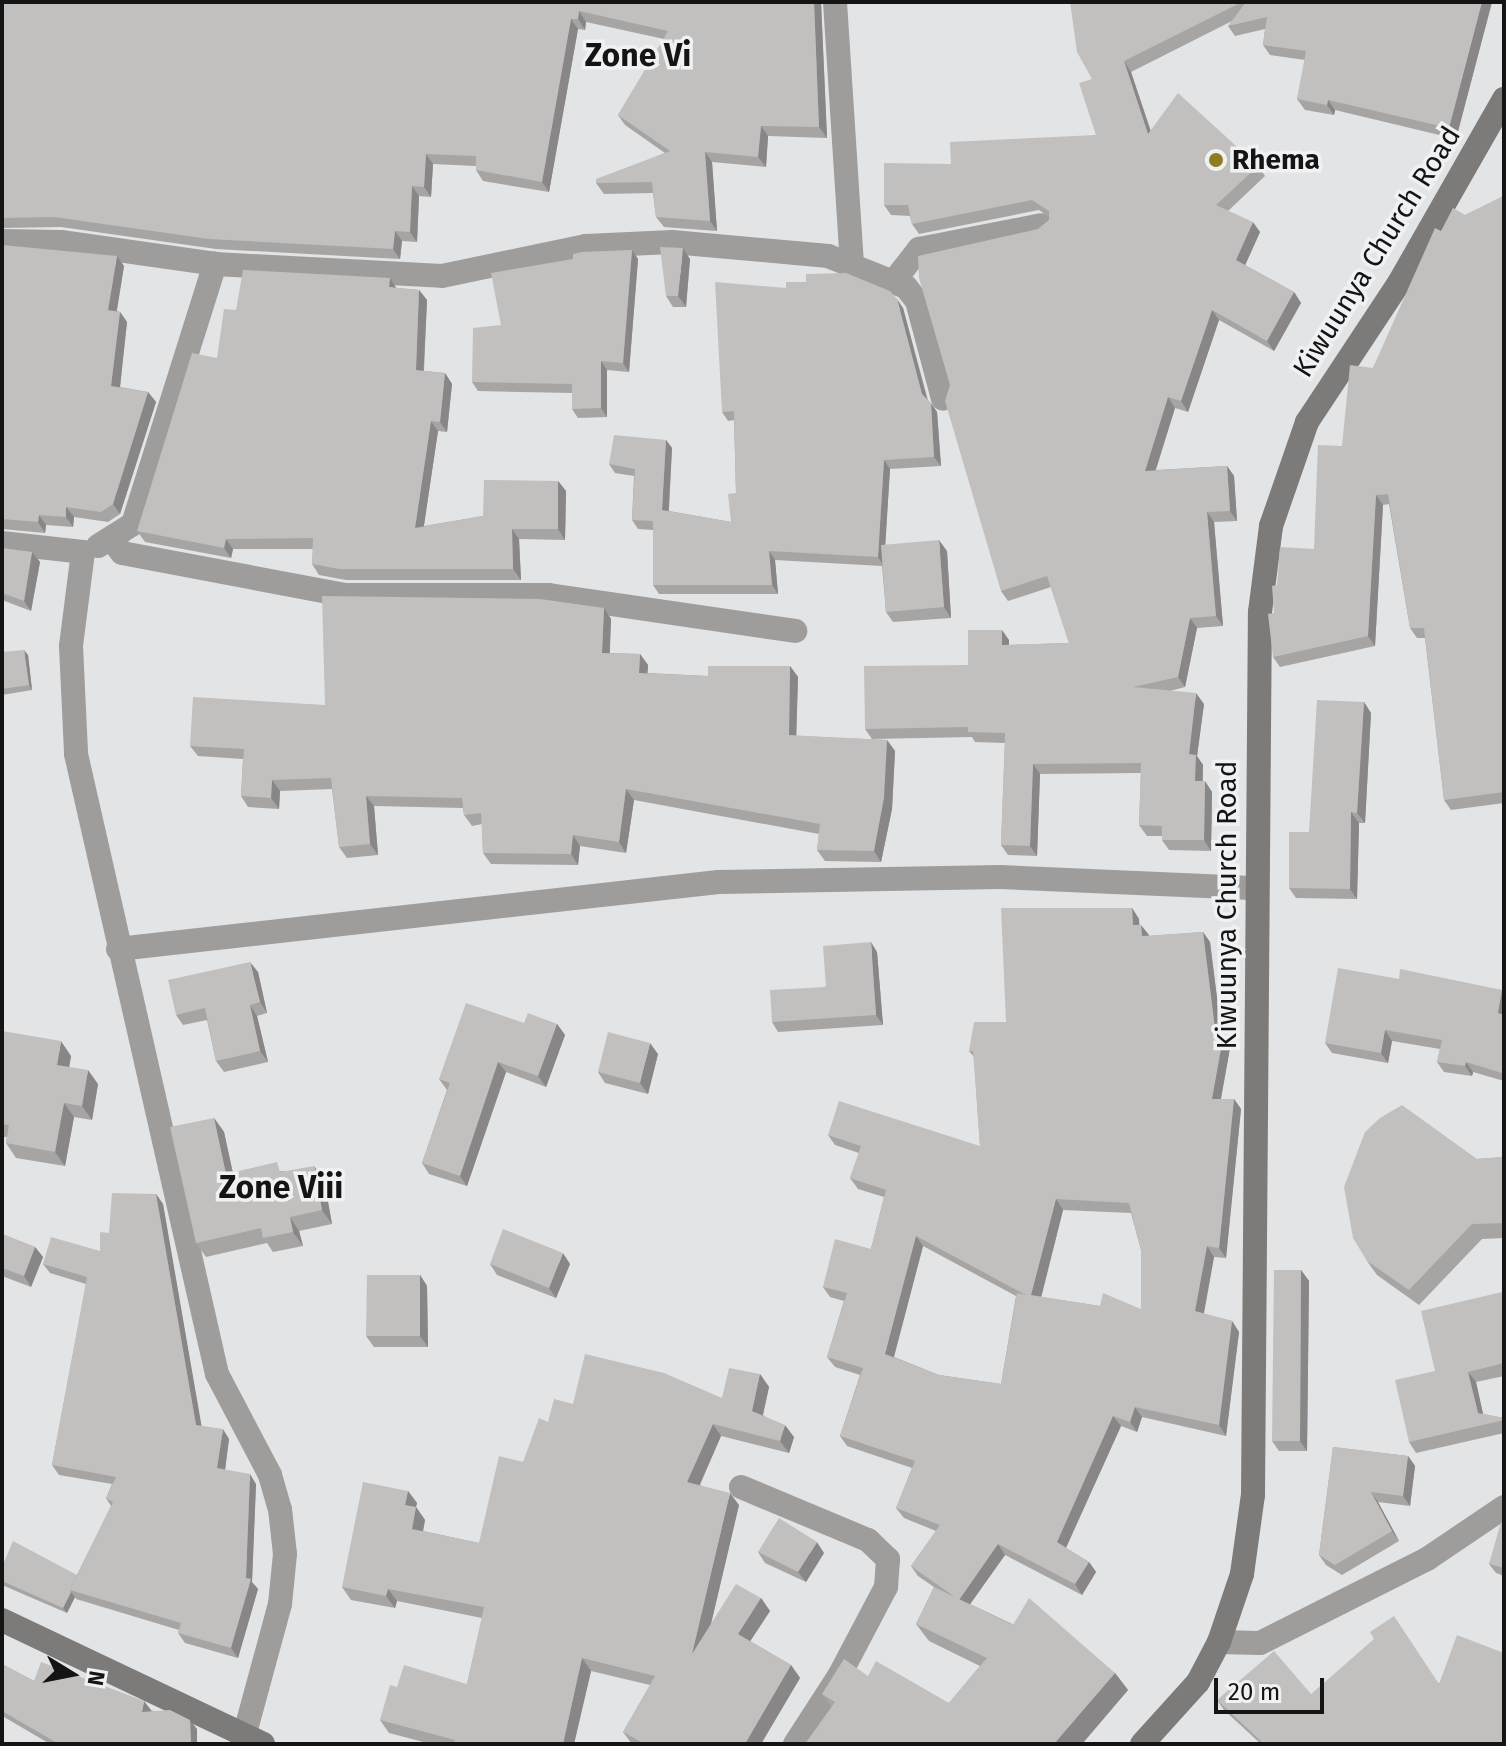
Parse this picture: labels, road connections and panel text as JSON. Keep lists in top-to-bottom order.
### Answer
{
  "streets": {
    "street": ["Kiwuunya Church Road"]
  },
  "districts": ["Zone Vi", "Zone Viii"],
  "places": ["Rhema"],
  "scale_bar": "20 m",
  "north": "right"
}
